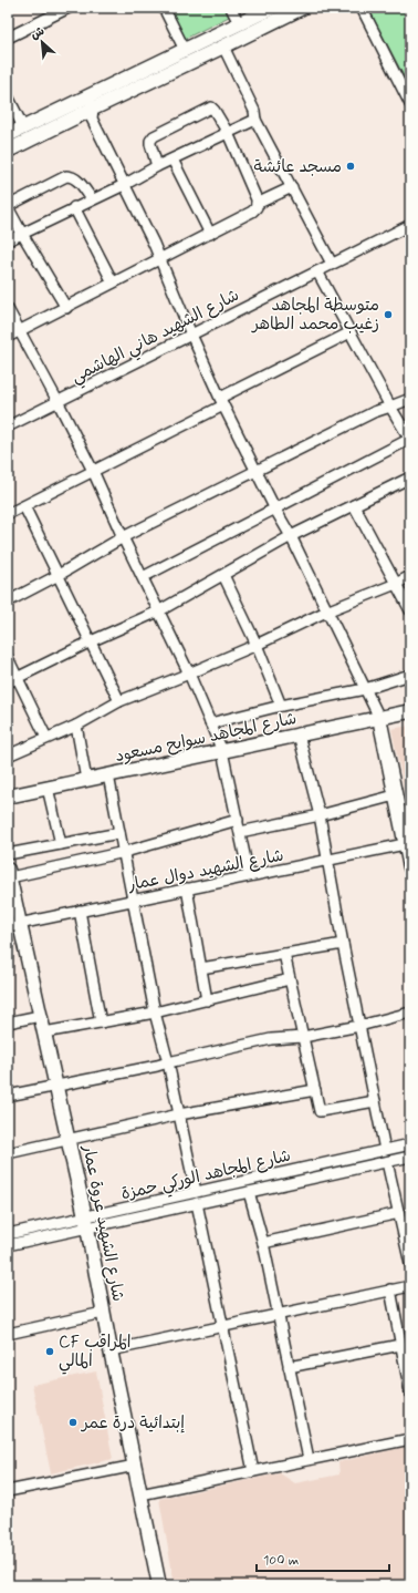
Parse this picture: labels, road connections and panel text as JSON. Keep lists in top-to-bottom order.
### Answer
{
  "streets": {
    "street": [
      "شارع الشهيد هاني الهاشمي",
      "شارع المجاهد سوايح مسعود",
      "شارع الشهيد دوال عمار",
      "شارع المجاهد الوركي حمزة",
      "شارع الشهيد عروة عمار"
    ]
  },
  "crossings": [
    ["شارع الشهيد دوال عمار", "شارع الشهيد عروة عمار"],
    ["شارع المجاهد الوركي حمزة", "شارع الشهيد عروة عمار"]
  ],
  "places": [
    "مسجد عائشة",
    "متوسطة المجاهد زغيب محمد الطاهر",
    "CF المراقب المالي",
    "إبتدائية درة عمر"
  ],
  "scale_bar": "100 m",
  "north": "top left"
}
